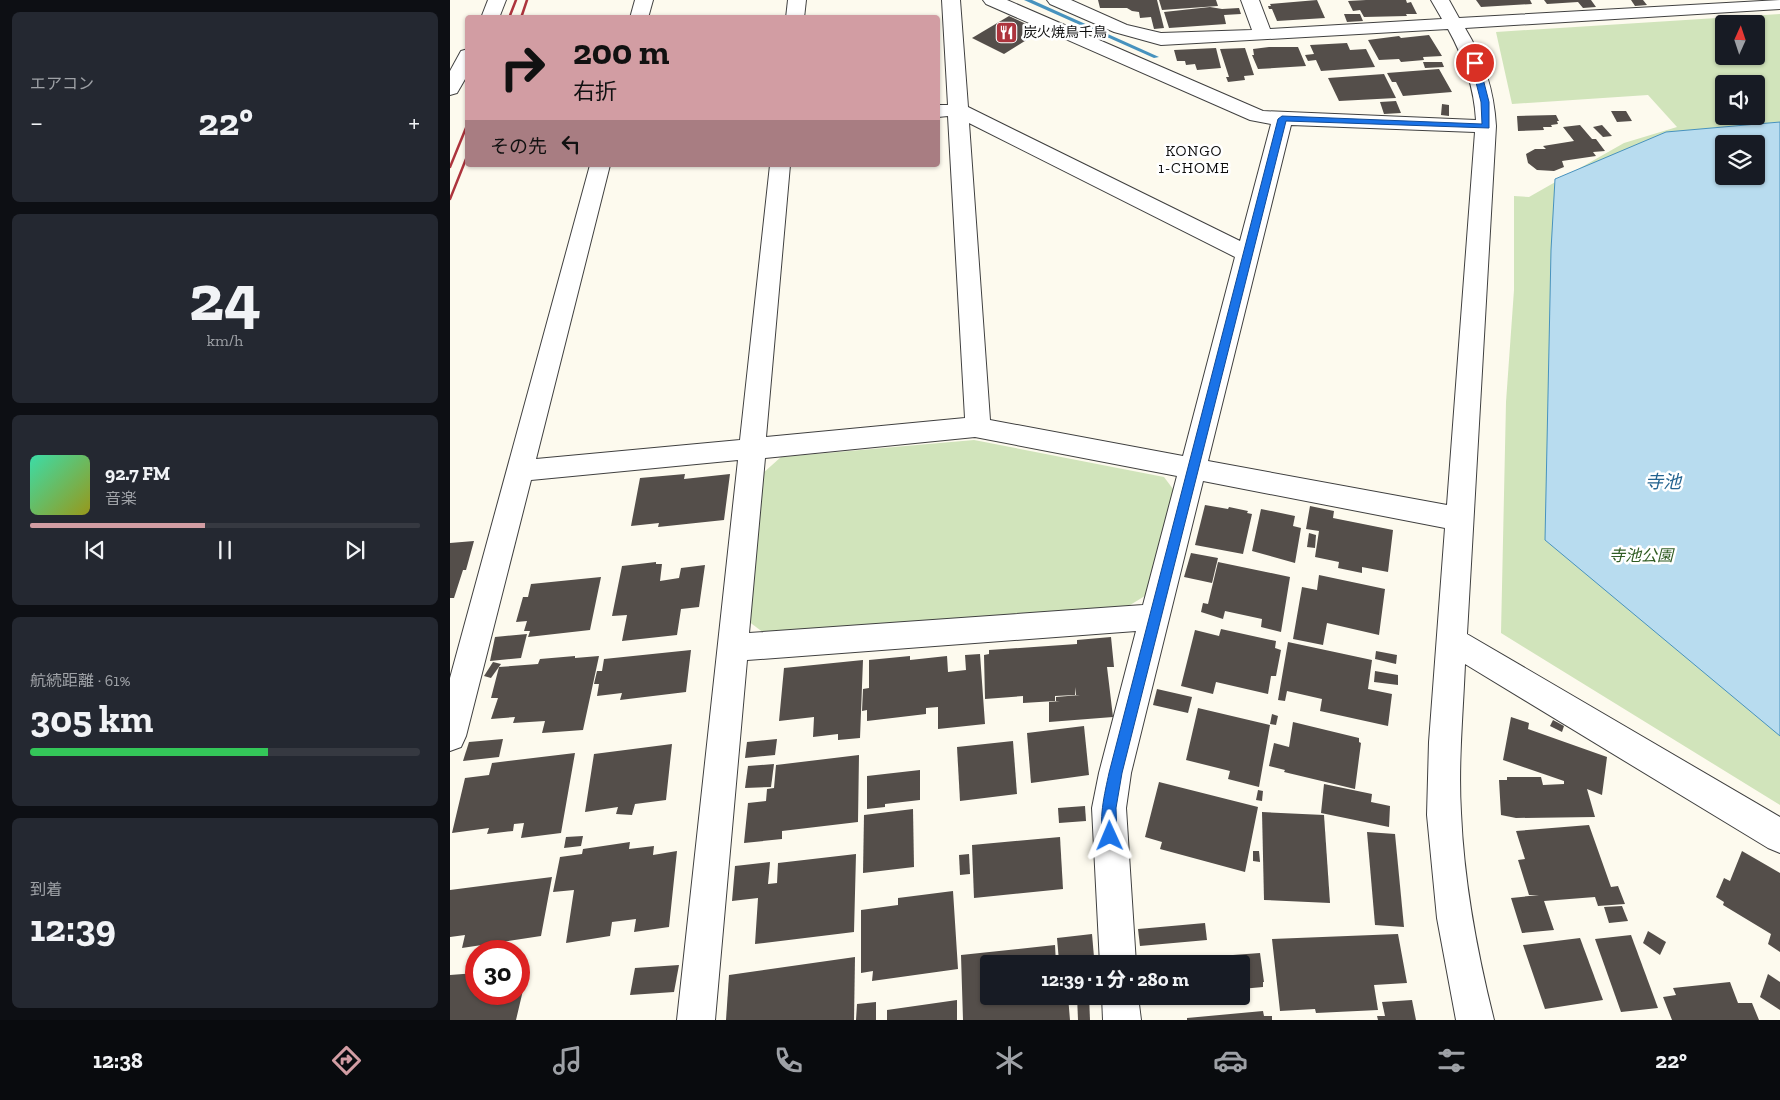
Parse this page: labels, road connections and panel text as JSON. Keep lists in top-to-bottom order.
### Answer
{
  "districts": ["KONGO 1-CHOME"],
  "water": ["寺池"],
  "parks": ["寺池公園"],
  "places": {
    "restaurant": ["炭火焼鳥千鳥"]
  },
  "north": "top",
  "page": {
    "tile": [
      "エアコン",
      ["24", "km/h"],
      ["航続距離 · 61%", "305 km"],
      ["到着", "12:39"]
    ],
    "turn": ["200 m", "右折"],
    "heat": ["−", "22°", "+"],
    "then": "その先",
    "song": ["92.7 FM", "音楽"],
    "limit": "30",
    "trip": "12:39 · 1 分 · 280 m",
    "tabs": ["12:38", "22°"]
  }
}
